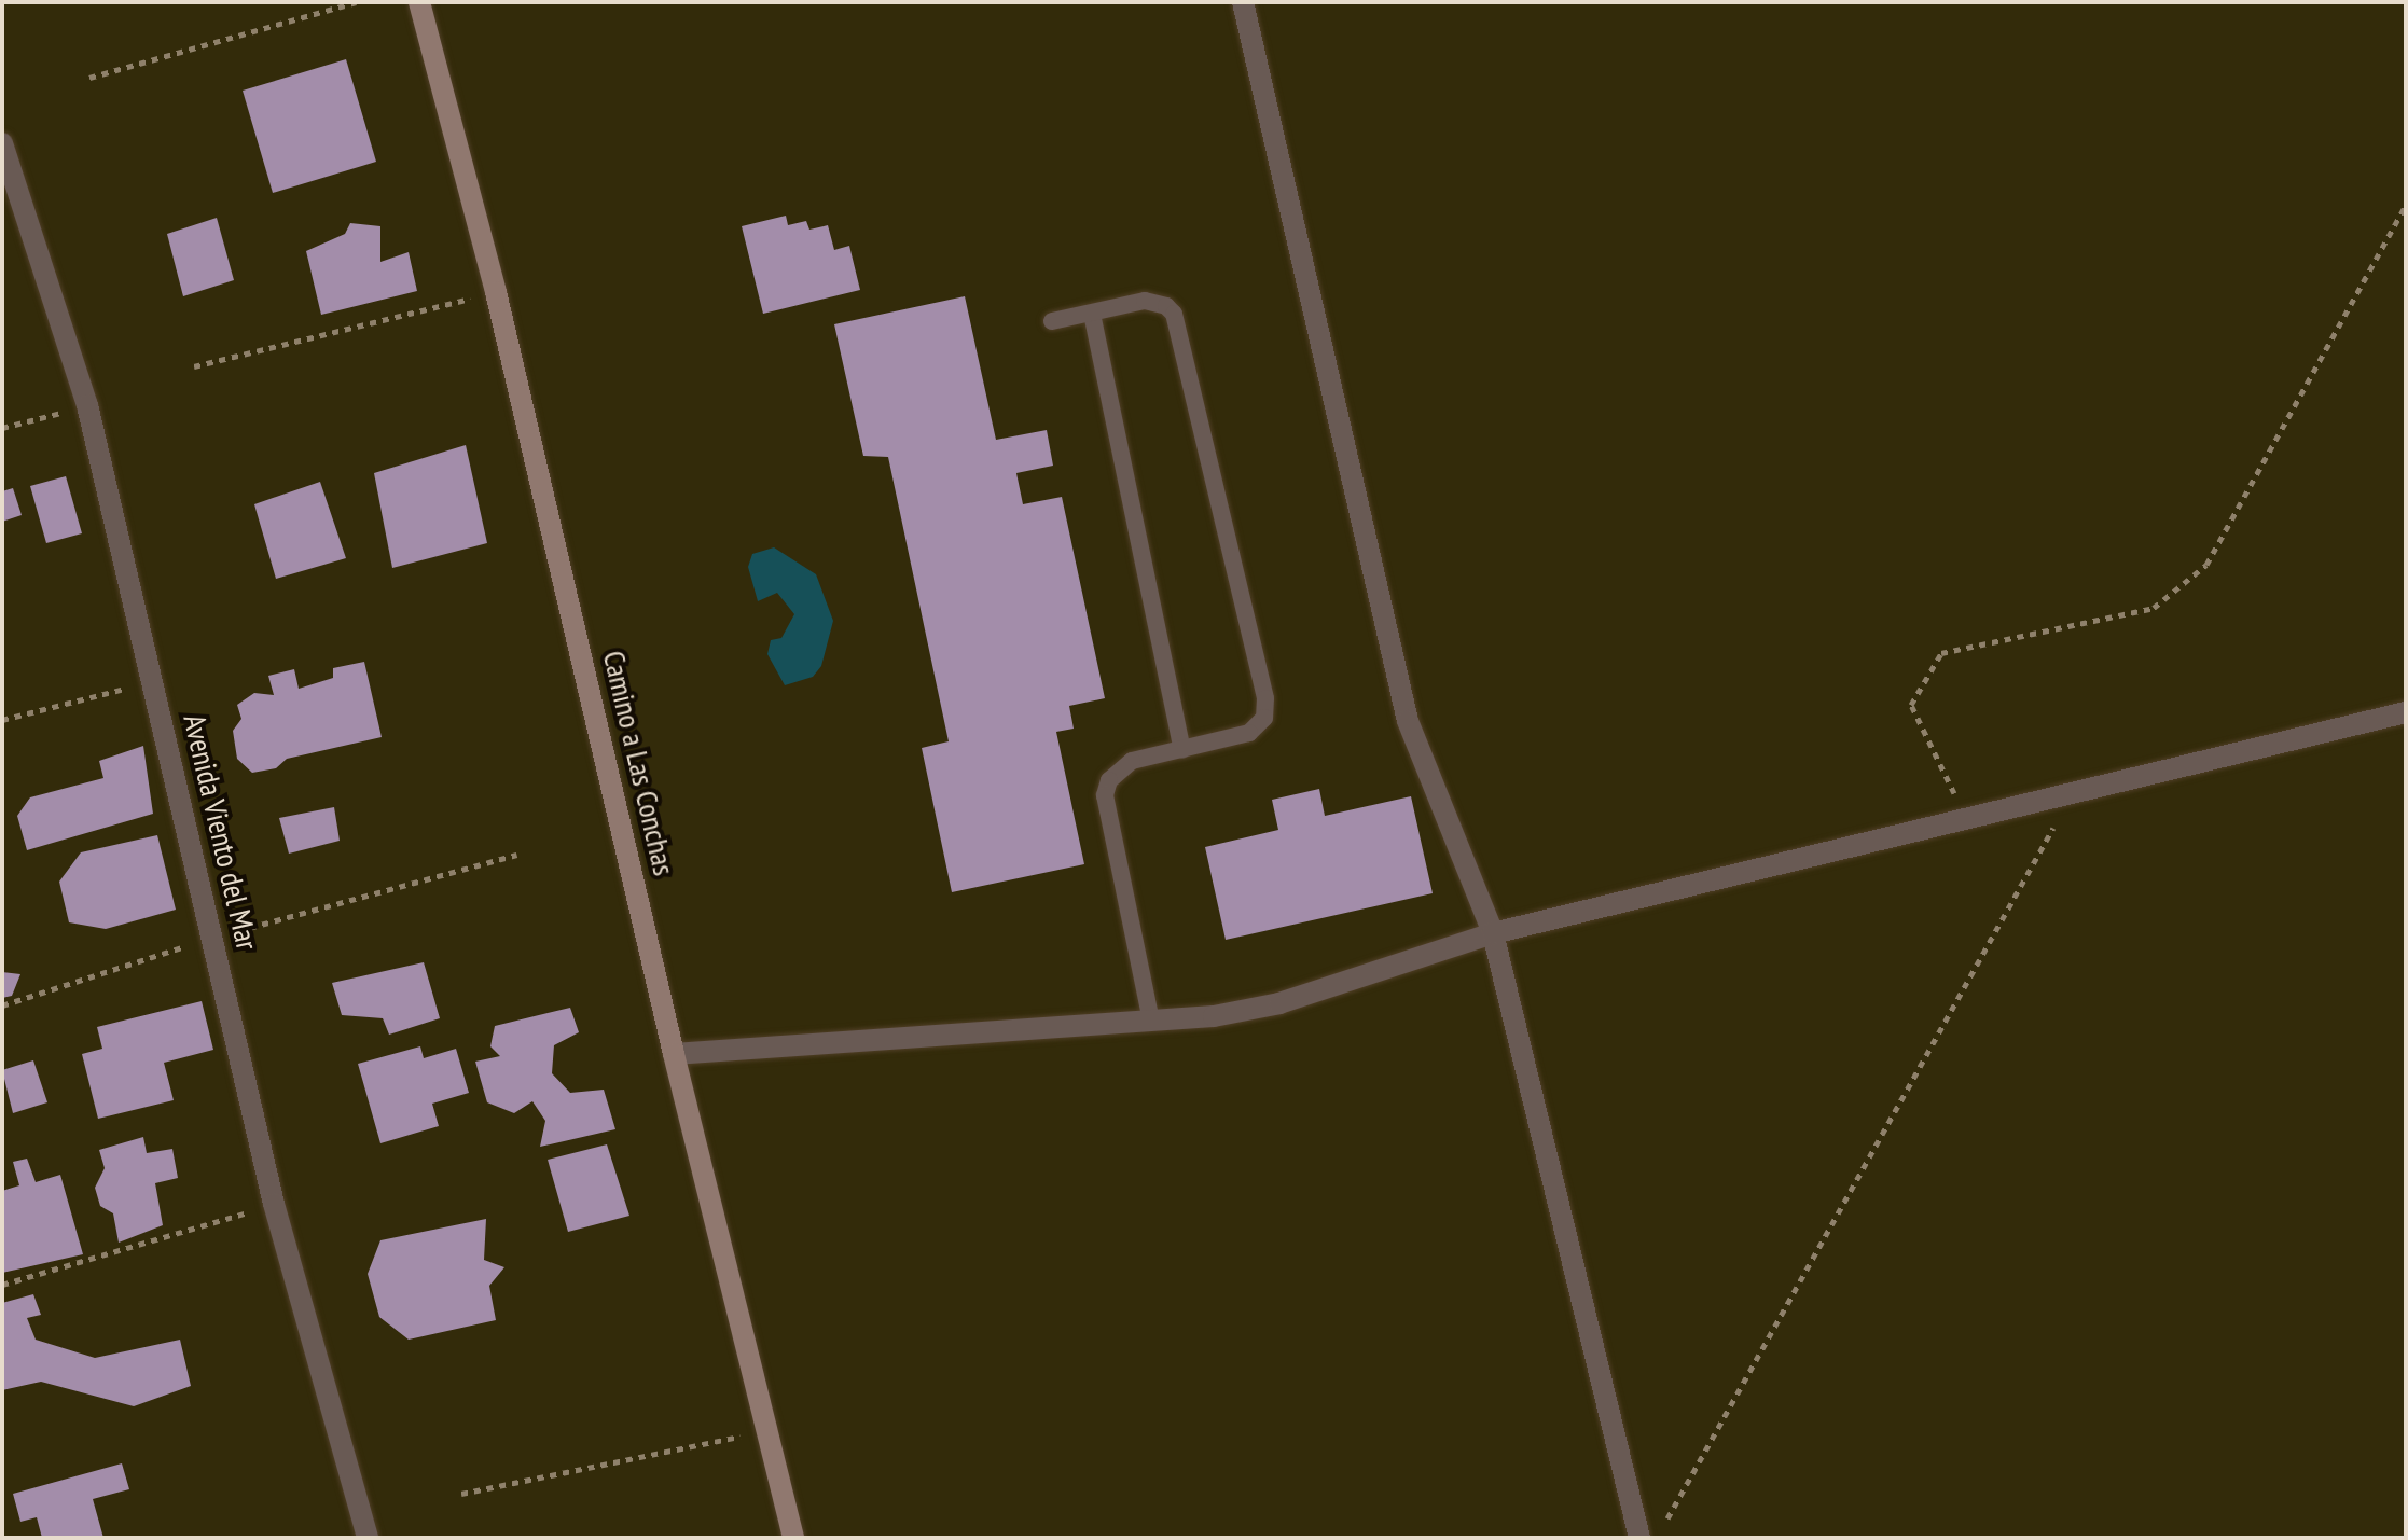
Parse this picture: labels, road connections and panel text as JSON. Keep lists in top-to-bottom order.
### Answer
{
  "streets": {
    "street": ["Camino a Las Conchas", "Avenida Viento del Mar"]
  }
}
